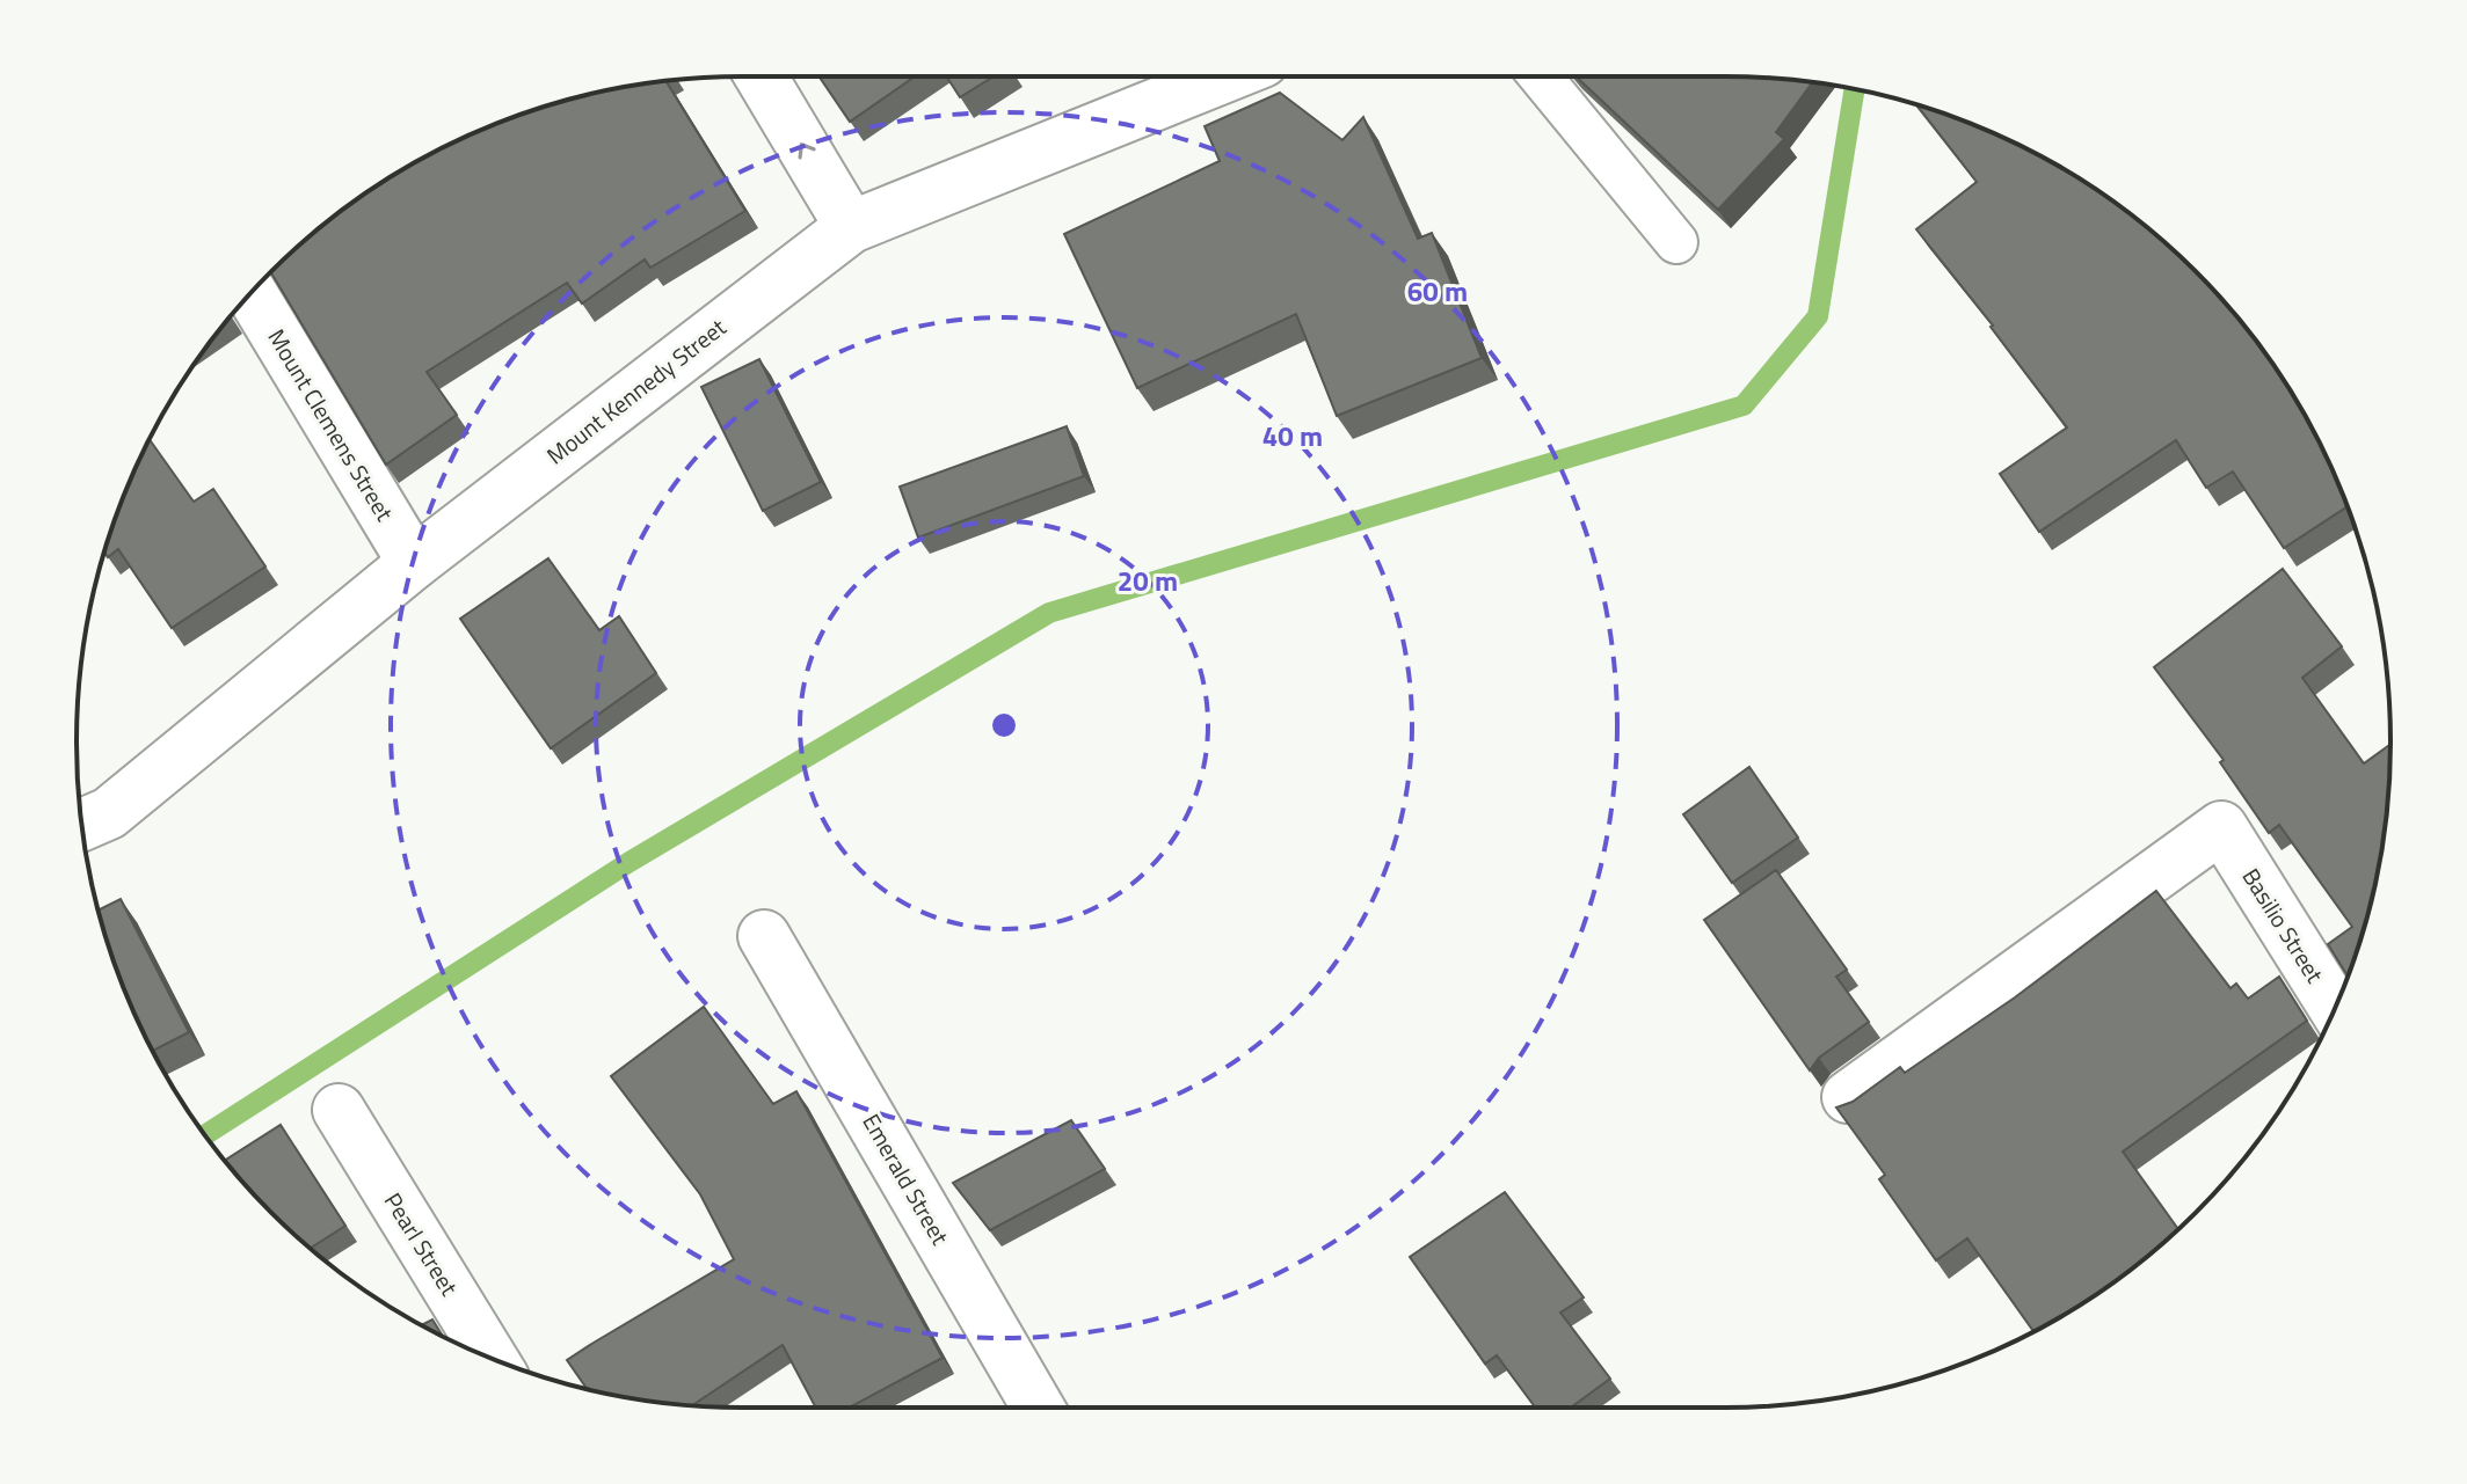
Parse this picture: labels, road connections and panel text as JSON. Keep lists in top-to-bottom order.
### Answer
{
  "streets": {
    "street": [
      "Mount Kennedy Street",
      "Mount Clemens Street",
      "Basilio Street",
      "Emerald Street",
      "Pearl Street"
    ]
  },
  "crossings": [
    ["Mount Kennedy Street", "Mount Clemens Street"]
  ],
  "rings": ["60 m", "40 m", "20 m"]
}
